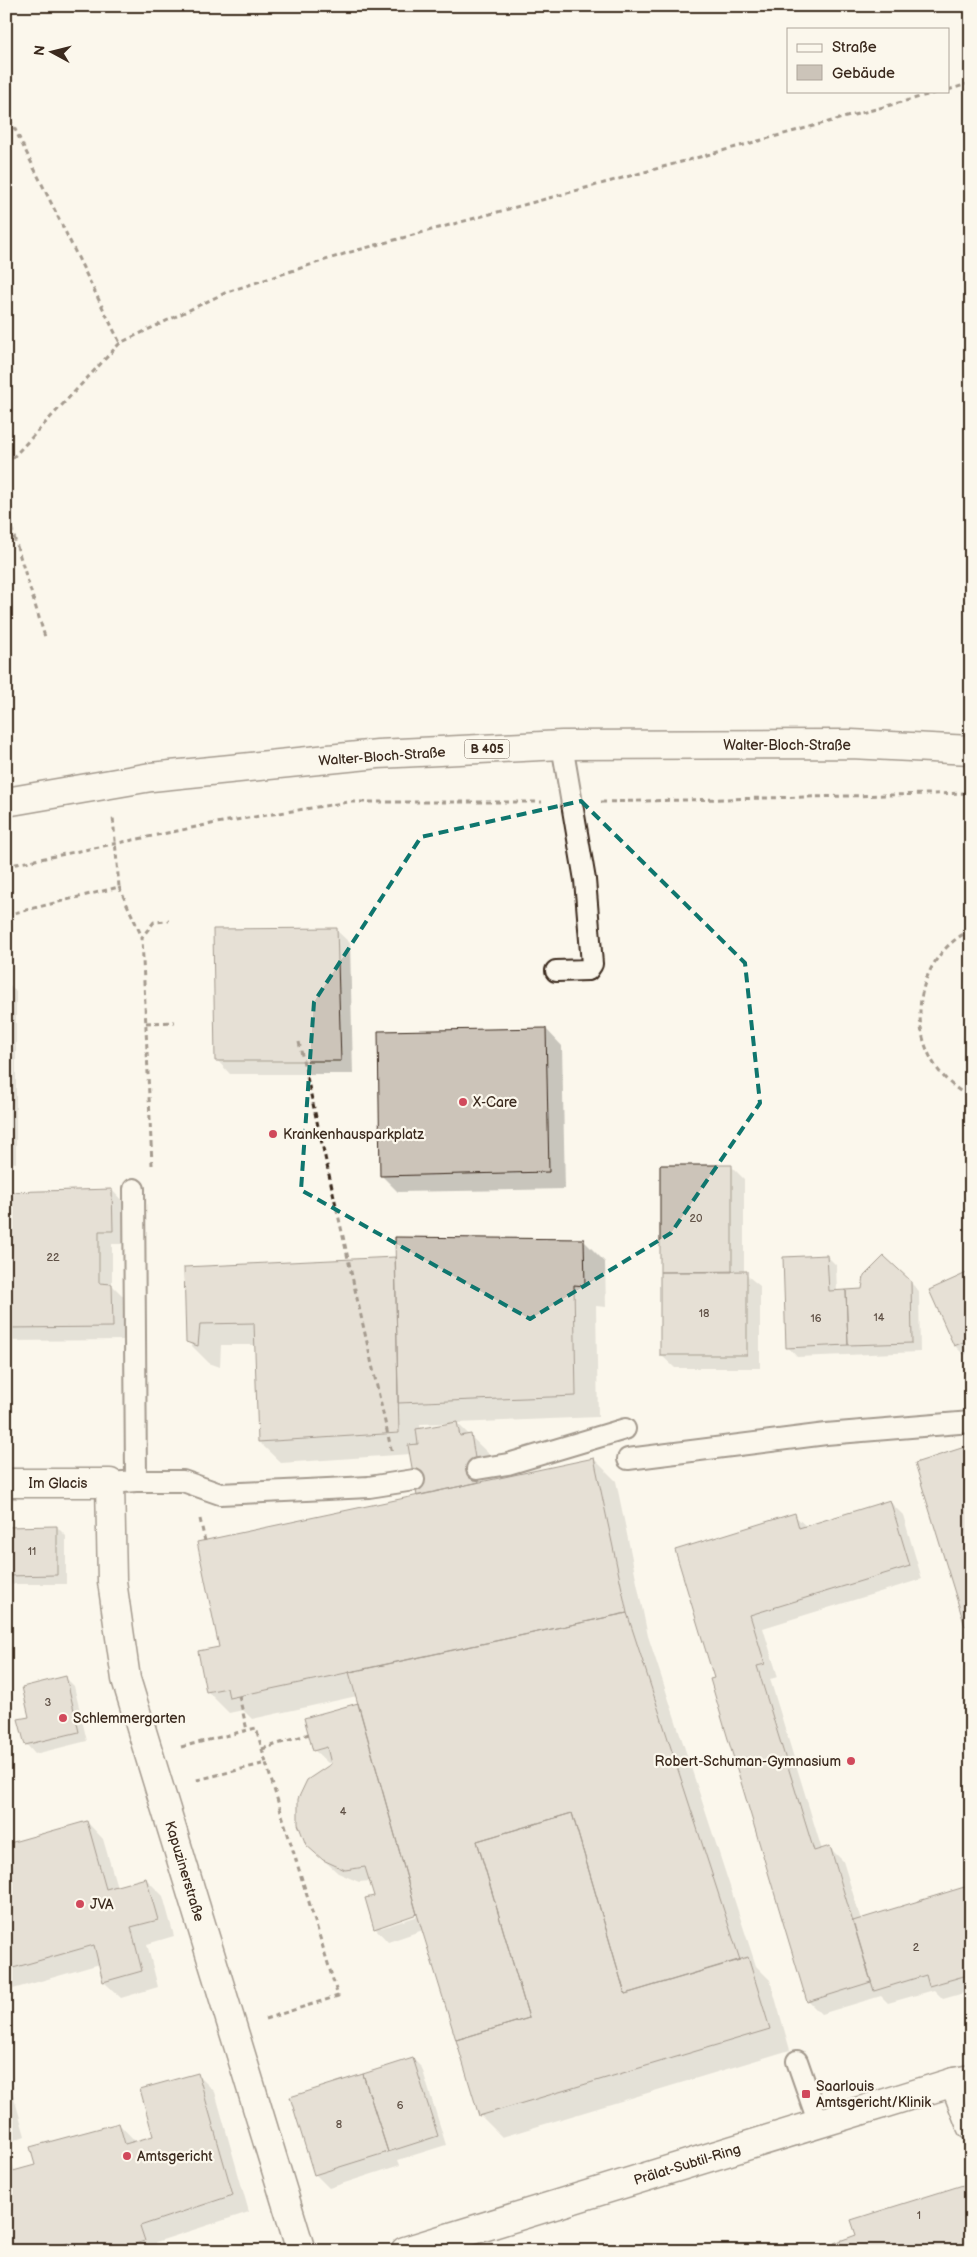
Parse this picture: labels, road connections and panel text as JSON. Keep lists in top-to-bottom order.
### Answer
{
  "streets": {
    "street": [
      "Walter-Bloch-Straße",
      "B 405",
      "Im Glacis",
      "Kapuzinerstraße",
      "Prälat-Subtil-Ring"
    ]
  },
  "crossings": [
    ["Im Glacis", "Kapuzinerstraße"]
  ],
  "places": {
    "other": [
      "X-Care",
      "Krankenhausparkplatz",
      "Schlemmergarten",
      "Robert-Schuman-Gymnasium",
      "JVA",
      "Amtsgericht"
    ],
    "transit": ["Saarlouis Amtsgericht/Klinik"]
  },
  "house_numbers": [
    "20",
    "22",
    "18",
    "14",
    "16",
    "11",
    "3",
    "4",
    "2",
    "6",
    "8",
    "1"
  ],
  "legend": ["Straße", "Gebäude"],
  "north": "left"
}
